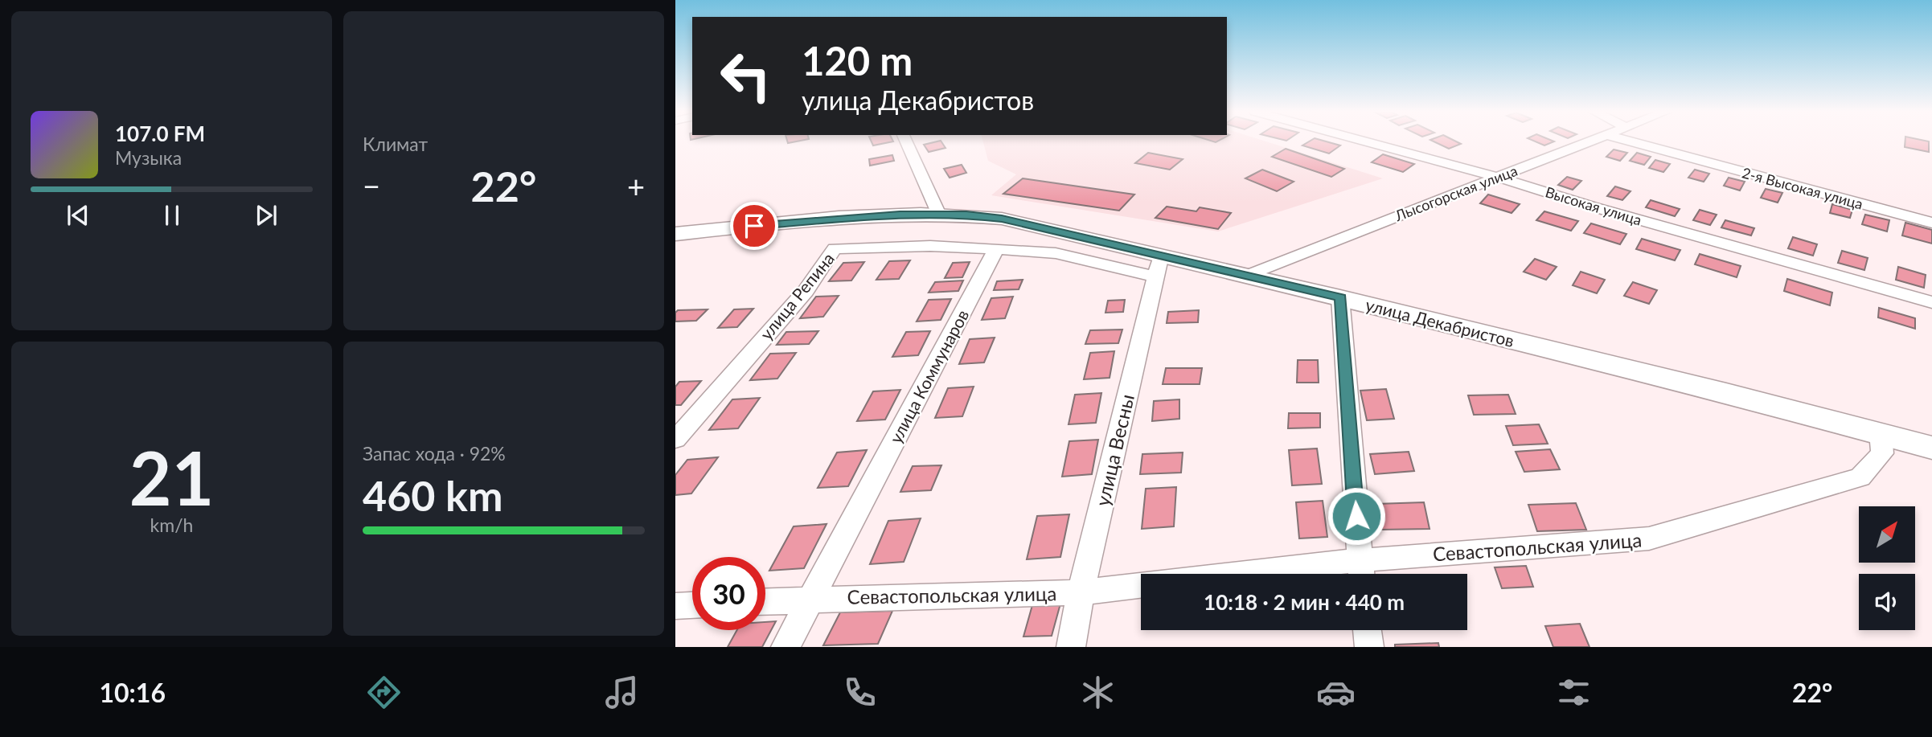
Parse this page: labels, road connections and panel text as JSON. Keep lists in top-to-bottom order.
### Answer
{
  "streets": {
    "main road": ["улица Декабристов"],
    "street": [
      "2-я Высокая улица",
      "Лысогорская улица",
      "Высокая улица",
      "улица Репина",
      "улица Коммунаров",
      "улица Весны",
      "Севастопольская улица"
    ]
  },
  "crossings": [
    ["Лысогорская улица", "Высокая улица"],
    ["Лысогорская улица", "улица Декабристов"],
    ["улица Репина", "улица Коммунаров"],
    ["улица Декабристов", "улица Весны"],
    ["улица Декабристов", "Севастопольская улица"],
    ["улица Коммунаров", "Севастопольская улица"],
    ["улица Весны", "Севастопольская улица"]
  ],
  "north": "top right",
  "page": {
    "tile": [
      "Климат",
      ["21", "km/h"],
      ["Запас хода · 92%", "460 km"]
    ],
    "turn": ["120 m", "улица Декабристов"],
    "song": ["107.0 FM", "Музыка"],
    "heat": ["−", "22°", "+"],
    "limit": "30",
    "trip": "10:18 · 2 мин · 440 m",
    "tabs": ["10:16", "22°"]
  }
}
